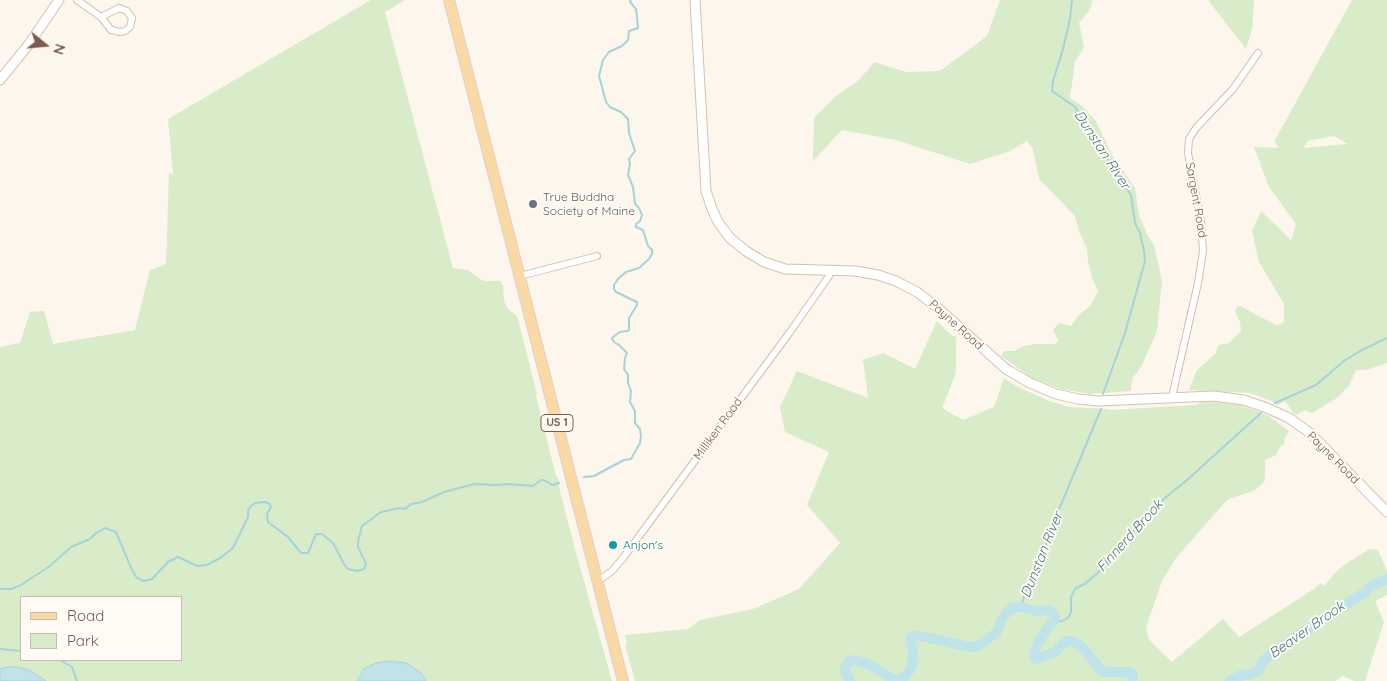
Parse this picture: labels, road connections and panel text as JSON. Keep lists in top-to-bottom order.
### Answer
{
  "streets": {
    "main road": ["Payne Road", "US 1"],
    "street": ["Sargent Road", "Milliken Road"]
  },
  "crossings": [
    ["Sargent Road", "Payne Road"],
    ["Payne Road", "Milliken Road"],
    ["US 1", "Milliken Road"]
  ],
  "water": ["Dunstan River", "Finnerd Brook", "Beaver Brook"],
  "places": ["True Buddha Society of Maine", "Anjon's"],
  "legend": ["Road", "Park"],
  "north": "right"
}
